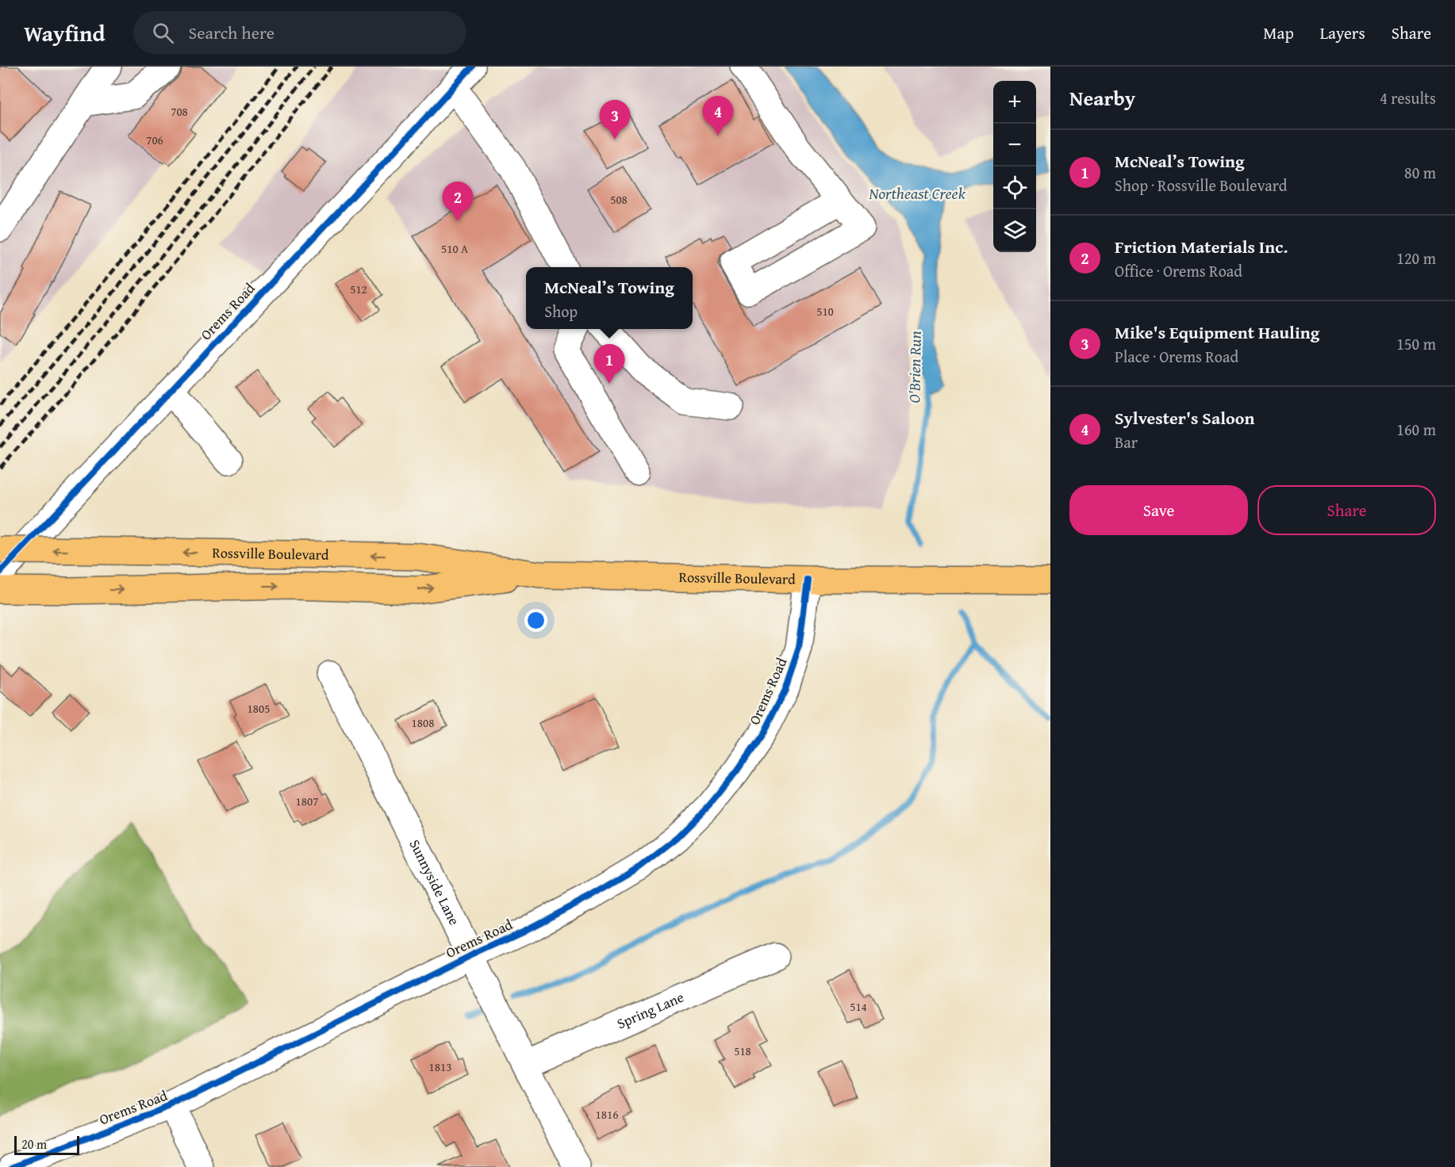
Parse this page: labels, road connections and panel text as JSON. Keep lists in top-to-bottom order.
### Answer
{
  "streets": {
    "main road": ["Rossville Boulevard"],
    "street": ["Orems Road", "Sunnyside Lane", "Spring Lane"]
  },
  "crossings": [
    ["Orems Road", "Rossville Boulevard"],
    ["Orems Road", "Sunnyside Lane"],
    ["Sunnyside Lane", "Spring Lane"]
  ],
  "water": ["Northeast Creek", "O'Brien Run"],
  "house_numbers": [
    "708",
    "706",
    "508",
    "510 A",
    "512",
    "510",
    "1805",
    "1808",
    "1807",
    "514",
    "518",
    "1813",
    "1816"
  ],
  "scale_bar": "20 m",
  "page": {
    "header": "Wayfind",
    "search": "Search here",
    "nav": ["Map", "Layers", "Share"],
    "heading": ["Nearby", "4 results"],
    "map_buttons": ["+", "−"],
    "pins": [
      "4",
      "3",
      "2",
      "1"
    ],
    "list": [
      {
        "mark": "1",
        "name": "McNeal’s Towing",
        "note": "Shop · Rossville Boulevard",
        "value": "80 m"
      },
      {
        "mark": "2",
        "name": "Friction Materials Inc.",
        "note": "Office · Orems Road",
        "value": "120 m"
      },
      {
        "mark": "3",
        "name": "Mike's Equipment Hauling",
        "note": "Place · Orems Road",
        "value": "150 m"
      },
      {
        "mark": "4",
        "name": "Sylvester's Saloon",
        "note": "Bar",
        "value": "160 m"
      }
    ],
    "popup": ["McNeal’s Towing", "Shop"],
    "buttons": ["Save", "Share"],
    "scale": "20 m"
  }
}
